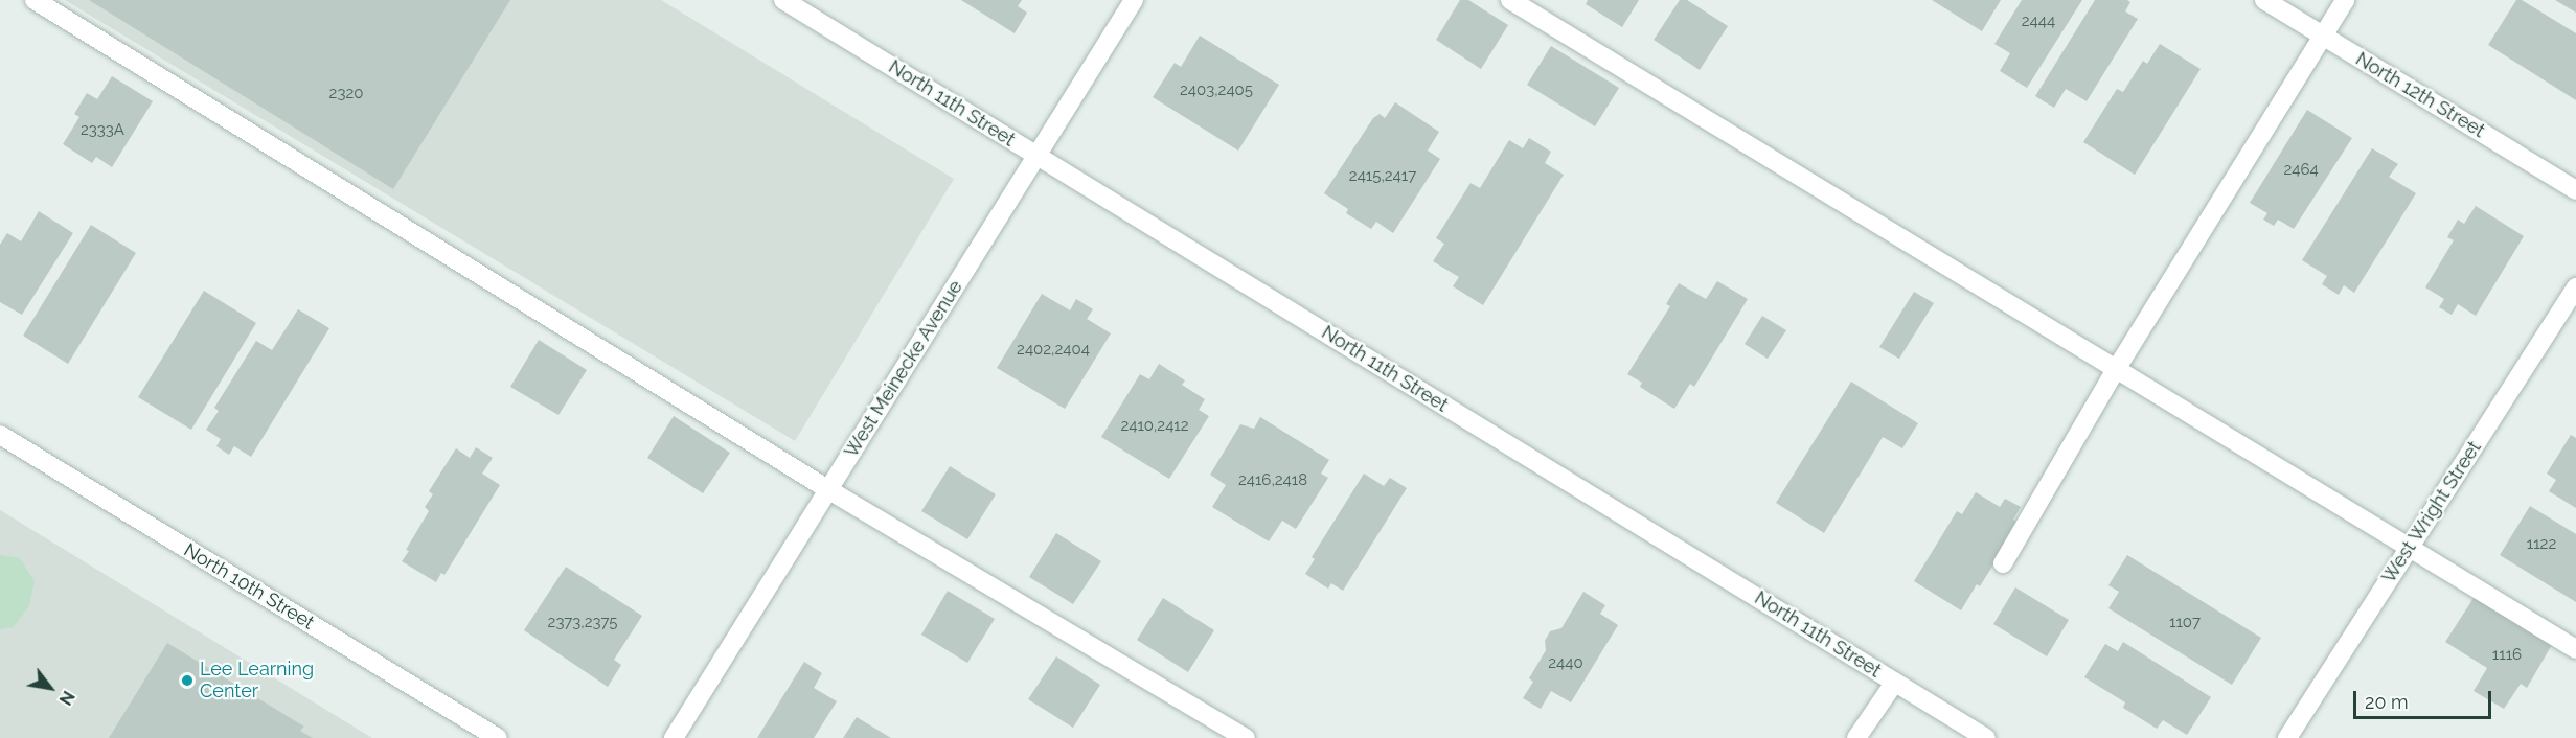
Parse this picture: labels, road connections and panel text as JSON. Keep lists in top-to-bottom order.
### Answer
{
  "streets": {
    "street": [
      "North 12th Street",
      "North 11th Street",
      "West Meinecke Avenue",
      "West Wright Street",
      "North 10th Street"
    ]
  },
  "crossings": [
    ["North 11th Street", "West Meinecke Avenue"]
  ],
  "places": ["Lee Learning Center"],
  "house_numbers": [
    "2444",
    "2403,2405",
    "2320",
    "2333A",
    "2464",
    "2415,2417",
    "2402,2404",
    "2410,2412",
    "2416,2418",
    "1122",
    "2373,2375",
    "1107",
    "1116",
    "2440"
  ],
  "scale_bar": "20 m",
  "north": "bottom right"
}
